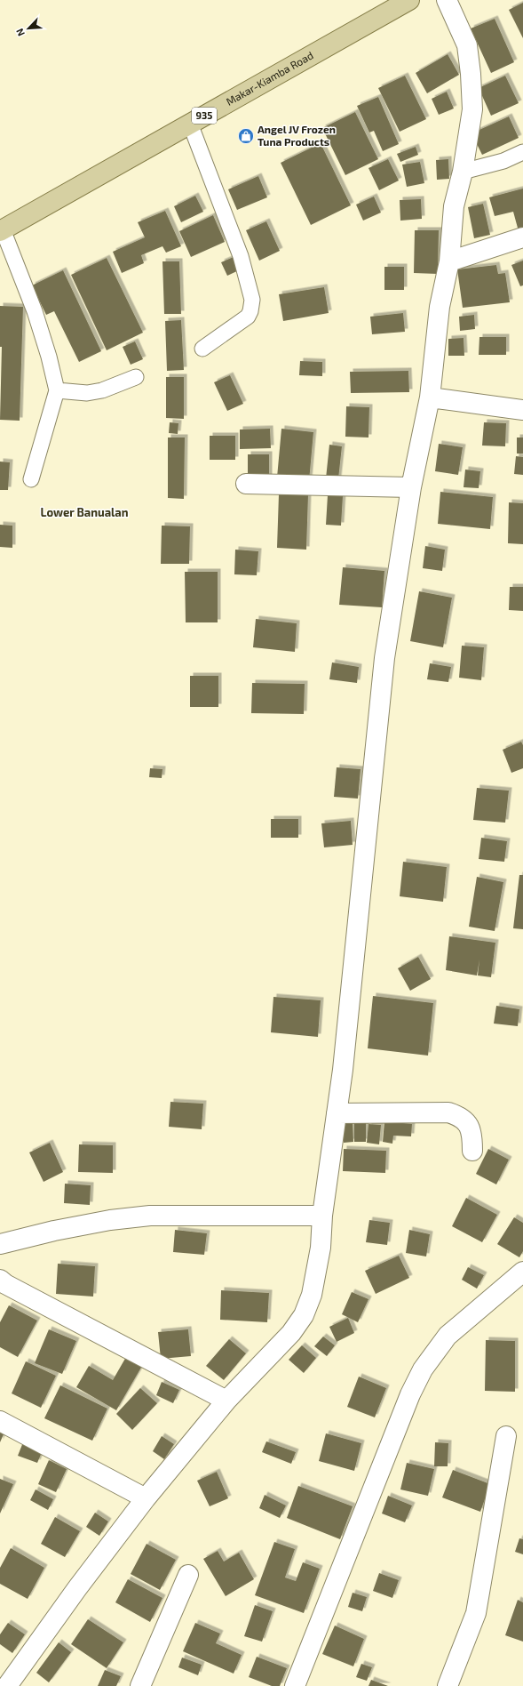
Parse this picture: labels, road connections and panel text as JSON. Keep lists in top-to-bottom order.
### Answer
{
  "streets": {
    "main road": ["Makar-Kiamba Road", "935"]
  },
  "districts": ["Lower Banualan"],
  "places": {
    "shop": ["Angel JV Frozen Tuna Products"]
  },
  "north": "bottom left"
}
